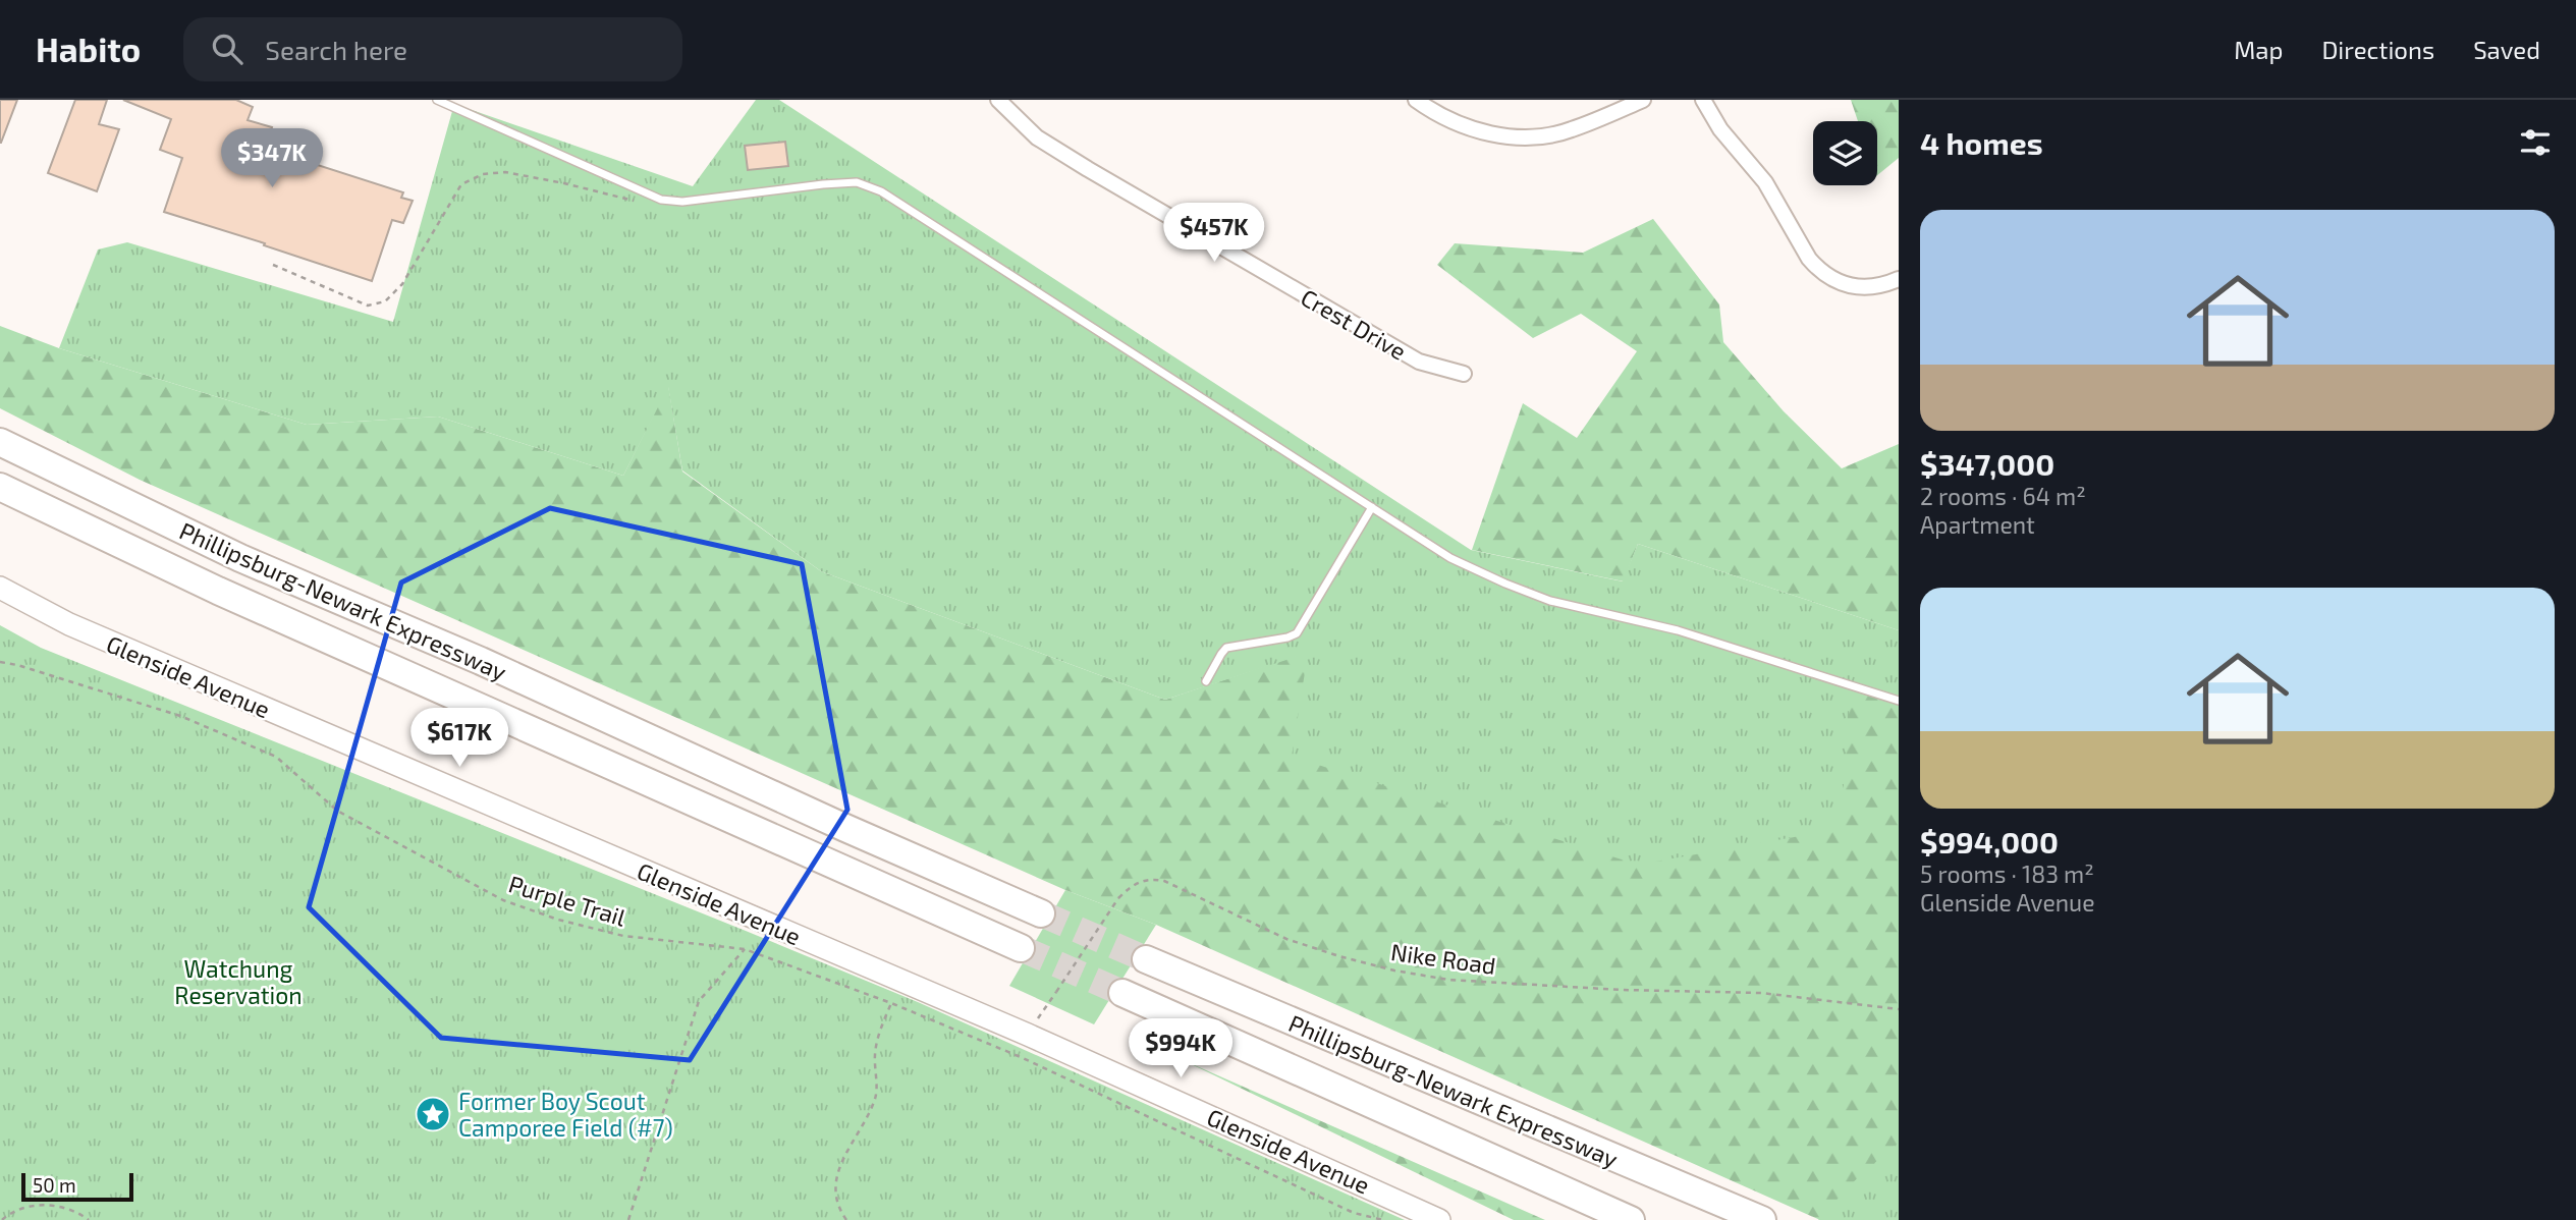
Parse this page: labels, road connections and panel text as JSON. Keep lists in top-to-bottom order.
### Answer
{
  "streets": {
    "highway": ["Phillipsburg-Newark Expressway"],
    "main road": ["Glenside Avenue"],
    "street": ["Crest Drive"],
    "path": ["Purple Trail", "Nike Road"]
  },
  "crossings": [
    ["Glenside Avenue", "Nike Road"]
  ],
  "parks": ["Watchung Reservation"],
  "places": {
    "place": ["Former Boy Scout Camporee Field (#7)"]
  },
  "scale_bar": "50 m",
  "page": {
    "header": "Habito",
    "search": "Search here",
    "nav": ["Map", "Directions", "Saved"],
    "heading": "4 homes",
    "price": [
      "$347K",
      "$457K",
      "$617K",
      "$994K"
    ],
    "list": [
      {
        "name": "$347,000",
        "note": "2 rooms · 64 m² · Apartment"
      },
      {
        "name": "$994,000",
        "note": "5 rooms · 183 m² · Glenside Avenue"
      }
    ],
    "scale": "50 m"
  }
}
